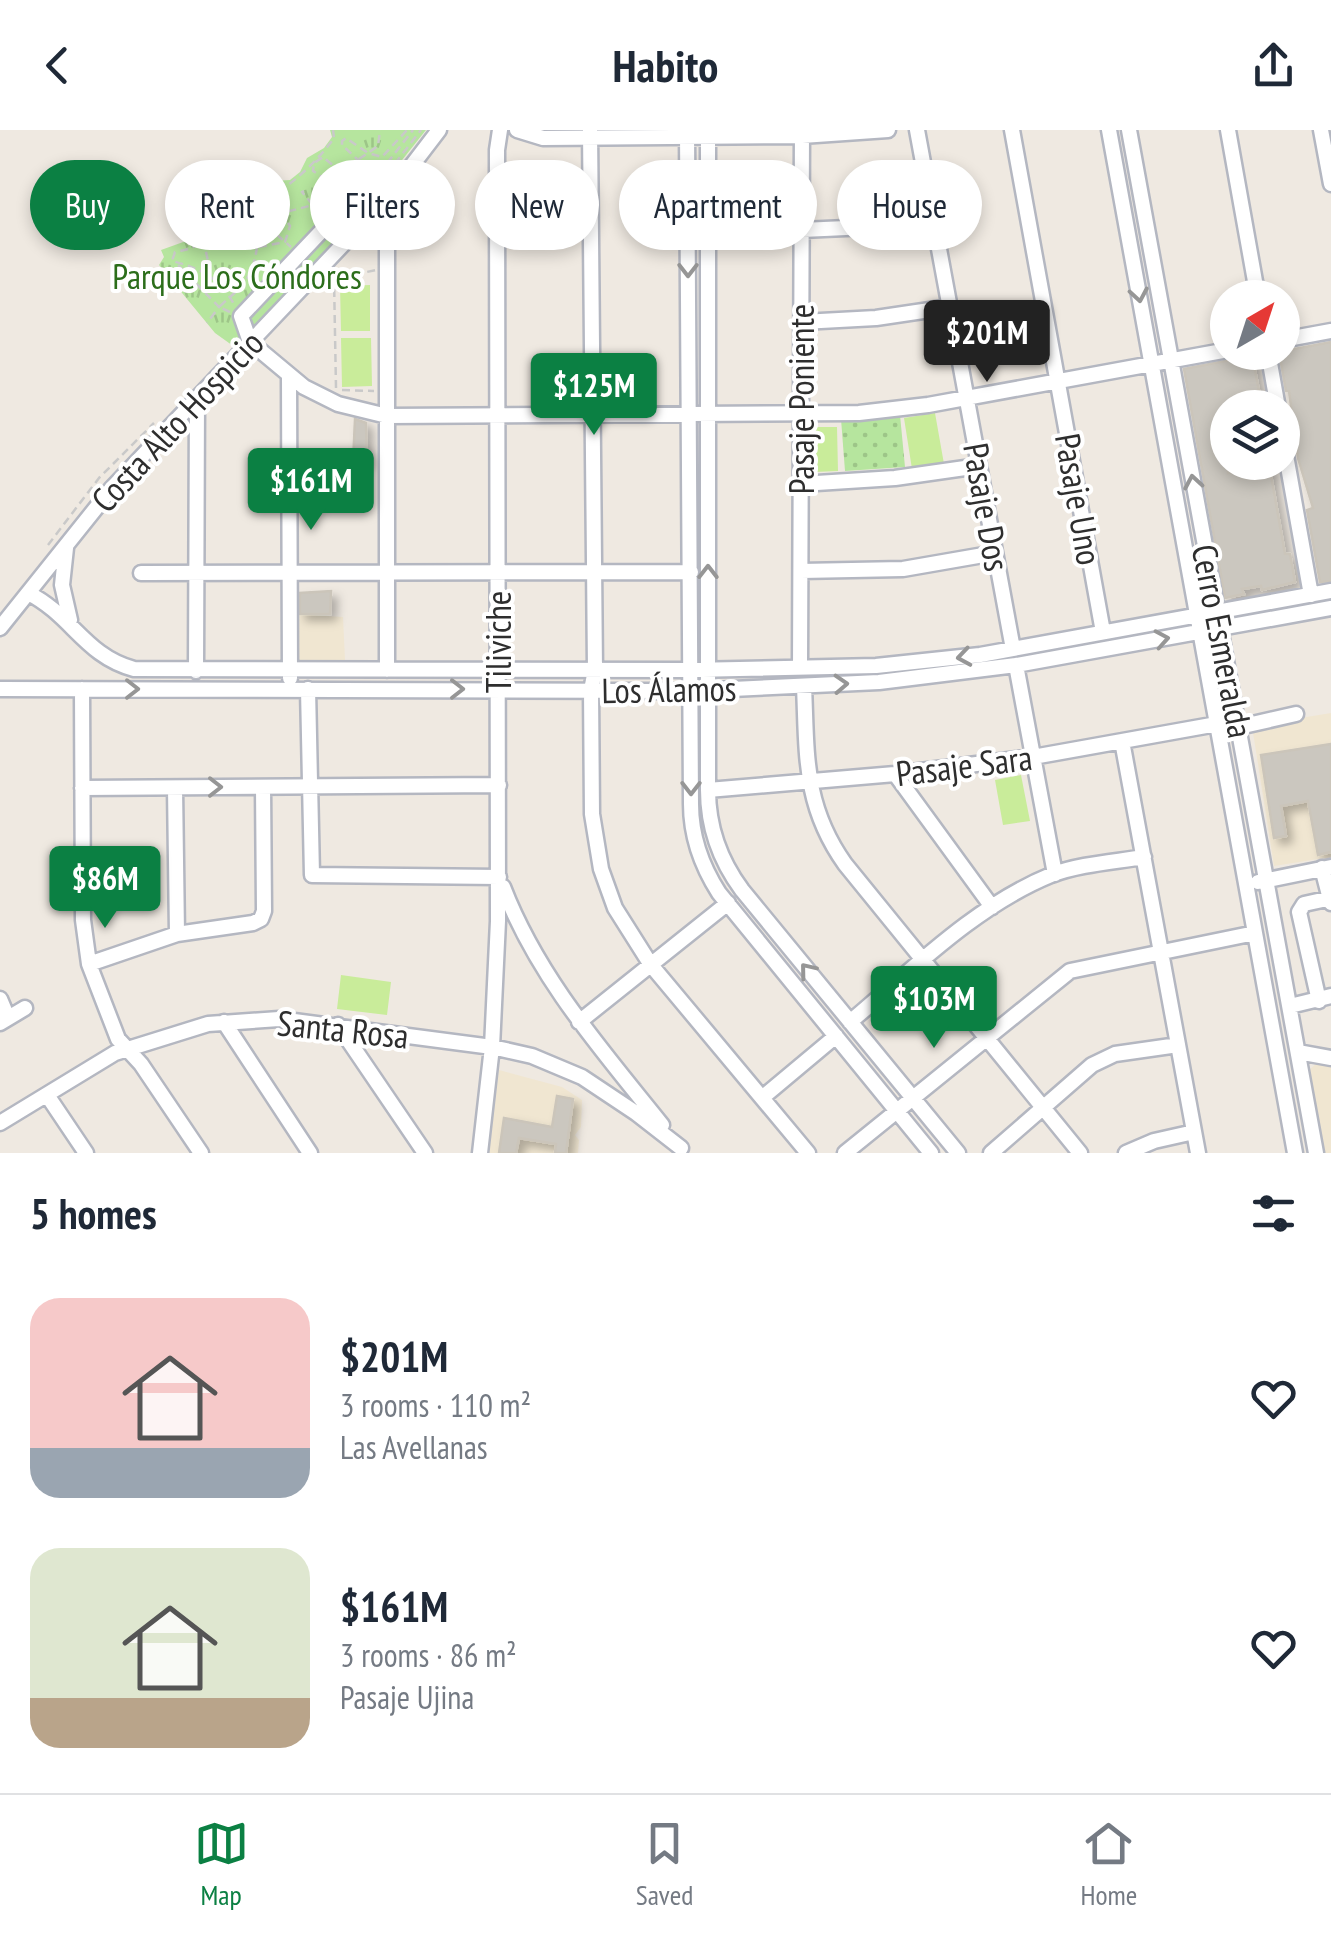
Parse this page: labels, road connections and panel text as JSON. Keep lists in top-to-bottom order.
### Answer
{
  "streets": {
    "street": [
      "Pasaje Poniente",
      "Costa Alto Hospicio",
      "Pasaje Uno",
      "Pasaje Dos",
      "Cerro Esmeralda",
      "Tiliviche",
      "Los Álamos",
      "Pasaje Sara",
      "Santa Rosa"
    ]
  },
  "crossings": [
    ["Pasaje Poniente", "Los Álamos"],
    ["Costa Alto Hospicio", "Los Álamos"],
    ["Pasaje Uno", "Los Álamos"],
    ["Pasaje Dos", "Los Álamos"],
    ["Pasaje Dos", "Pasaje Sara"],
    ["Cerro Esmeralda", "Los Álamos"],
    ["Cerro Esmeralda", "Pasaje Sara"],
    ["Tiliviche", "Los Álamos"],
    ["Tiliviche", "Santa Rosa"]
  ],
  "parks": ["Parque Los Cóndores"],
  "north": "top right",
  "page": {
    "header": "Habito",
    "chip": [
      "Buy",
      "Rent",
      "Filters",
      "New",
      "Apartment",
      "House"
    ],
    "price": [
      "$201M",
      "$125M",
      "$161M",
      "$86M",
      "$103M"
    ],
    "heading": "5 homes",
    "list": [
      {
        "name": "$201M",
        "note": "3 rooms · 110 m² · Las Avellanas"
      },
      {
        "name": "$161M",
        "note": "3 rooms · 86 m² · Pasaje Ujina"
      }
    ],
    "tabs": ["Map", "Saved", "Home"]
  }
}
